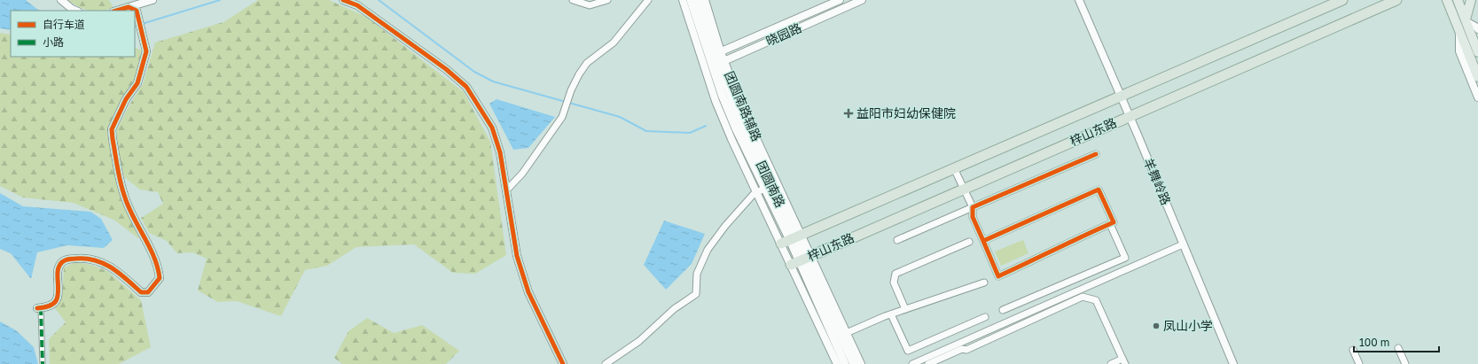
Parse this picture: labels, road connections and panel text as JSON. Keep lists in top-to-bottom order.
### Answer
{
  "streets": {
    "highway": ["梓山东路"],
    "main road": ["团圆南路"],
    "street": ["晓园路", "团圆南路辅路", "羊舞岭路"]
  },
  "crossings": [
    ["晓园路", "团圆南路辅路"],
    ["晓园路", "团圆南路"],
    ["团圆南路辅路", "梓山东路"],
    ["团圆南路辅路", "团圆南路"],
    ["梓山东路", "羊舞岭路"],
    ["梓山东路", "团圆南路"]
  ],
  "places": {
    "health": ["益阳市妇幼保健院"],
    "other": ["凤山小学"]
  },
  "legend": ["自行车道", "小路"],
  "scale_bar": "100 m"
}
